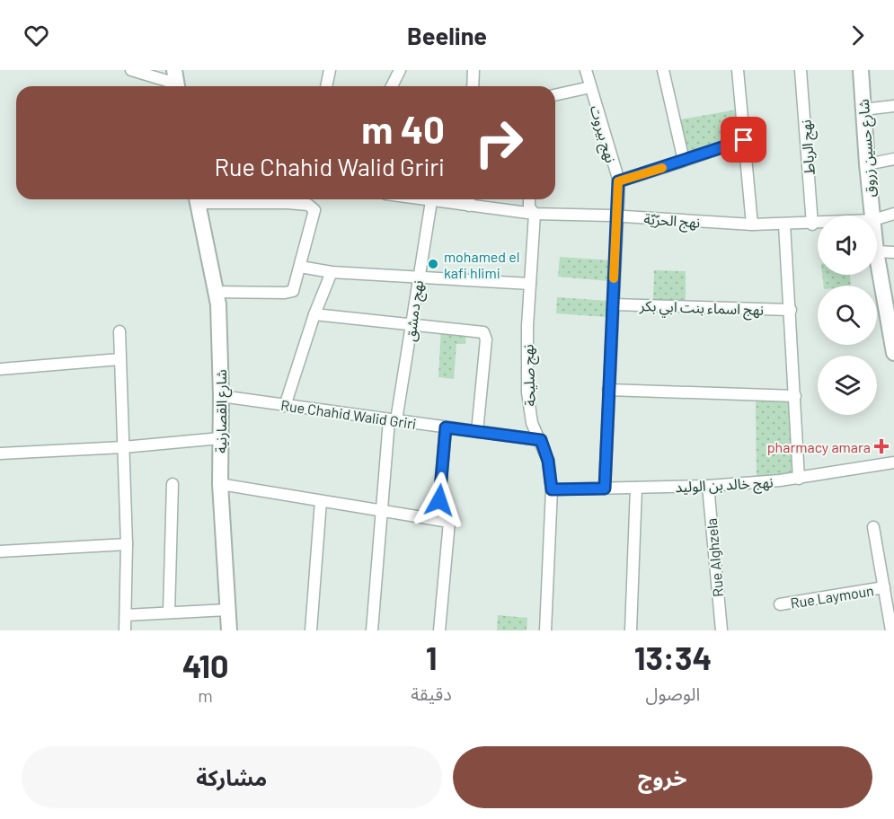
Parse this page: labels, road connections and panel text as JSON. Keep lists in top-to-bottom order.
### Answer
{
  "streets": {
    "street": [
      "نهج بيروت",
      "نهج الرباط",
      "شارع حسين زروق",
      "نهج الحرّيّة",
      "نهج اسماء بنت ابي بكر",
      "نهج دمشق",
      "نهج صليحة",
      "شارع القصارنية",
      "Rue Chahid Walid Griri",
      "نهج خالد بن الوليد",
      "Rue Alghzela",
      "Rue Laymoun"
    ]
  },
  "crossings": [
    ["نهج بيروت", "نهج الحرّيّة"],
    ["نهج بيروت", "نهج اسماء بنت ابي بكر"],
    ["نهج بيروت", "نهج خالد بن الوليد"],
    ["نهج الرباط", "نهج الحرّيّة"],
    ["نهج الحرّيّة", "نهج دمشق"],
    ["نهج الحرّيّة", "نهج صليحة"],
    ["نهج دمشق", "Rue Chahid Walid Griri"],
    ["نهج صليحة", "Rue Chahid Walid Griri"],
    ["نهج صليحة", "نهج خالد بن الوليد"],
    ["شارع القصارنية", "Rue Chahid Walid Griri"],
    ["نهج خالد بن الوليد", "Rue Alghzela"]
  ],
  "places": {
    "other": ["mohamed el kafi hlimi"],
    "health": ["pharmacy amara"]
  },
  "page": {
    "header": "Beeline",
    "turn": ["40 m", "Rue Chahid Walid Griri"],
    "eta": [
      "13:34",
      "الوصول",
      "1",
      "دقيقة",
      "410",
      "m"
    ],
    "buttons": ["خروج", "مشاركة"]
  }
}
